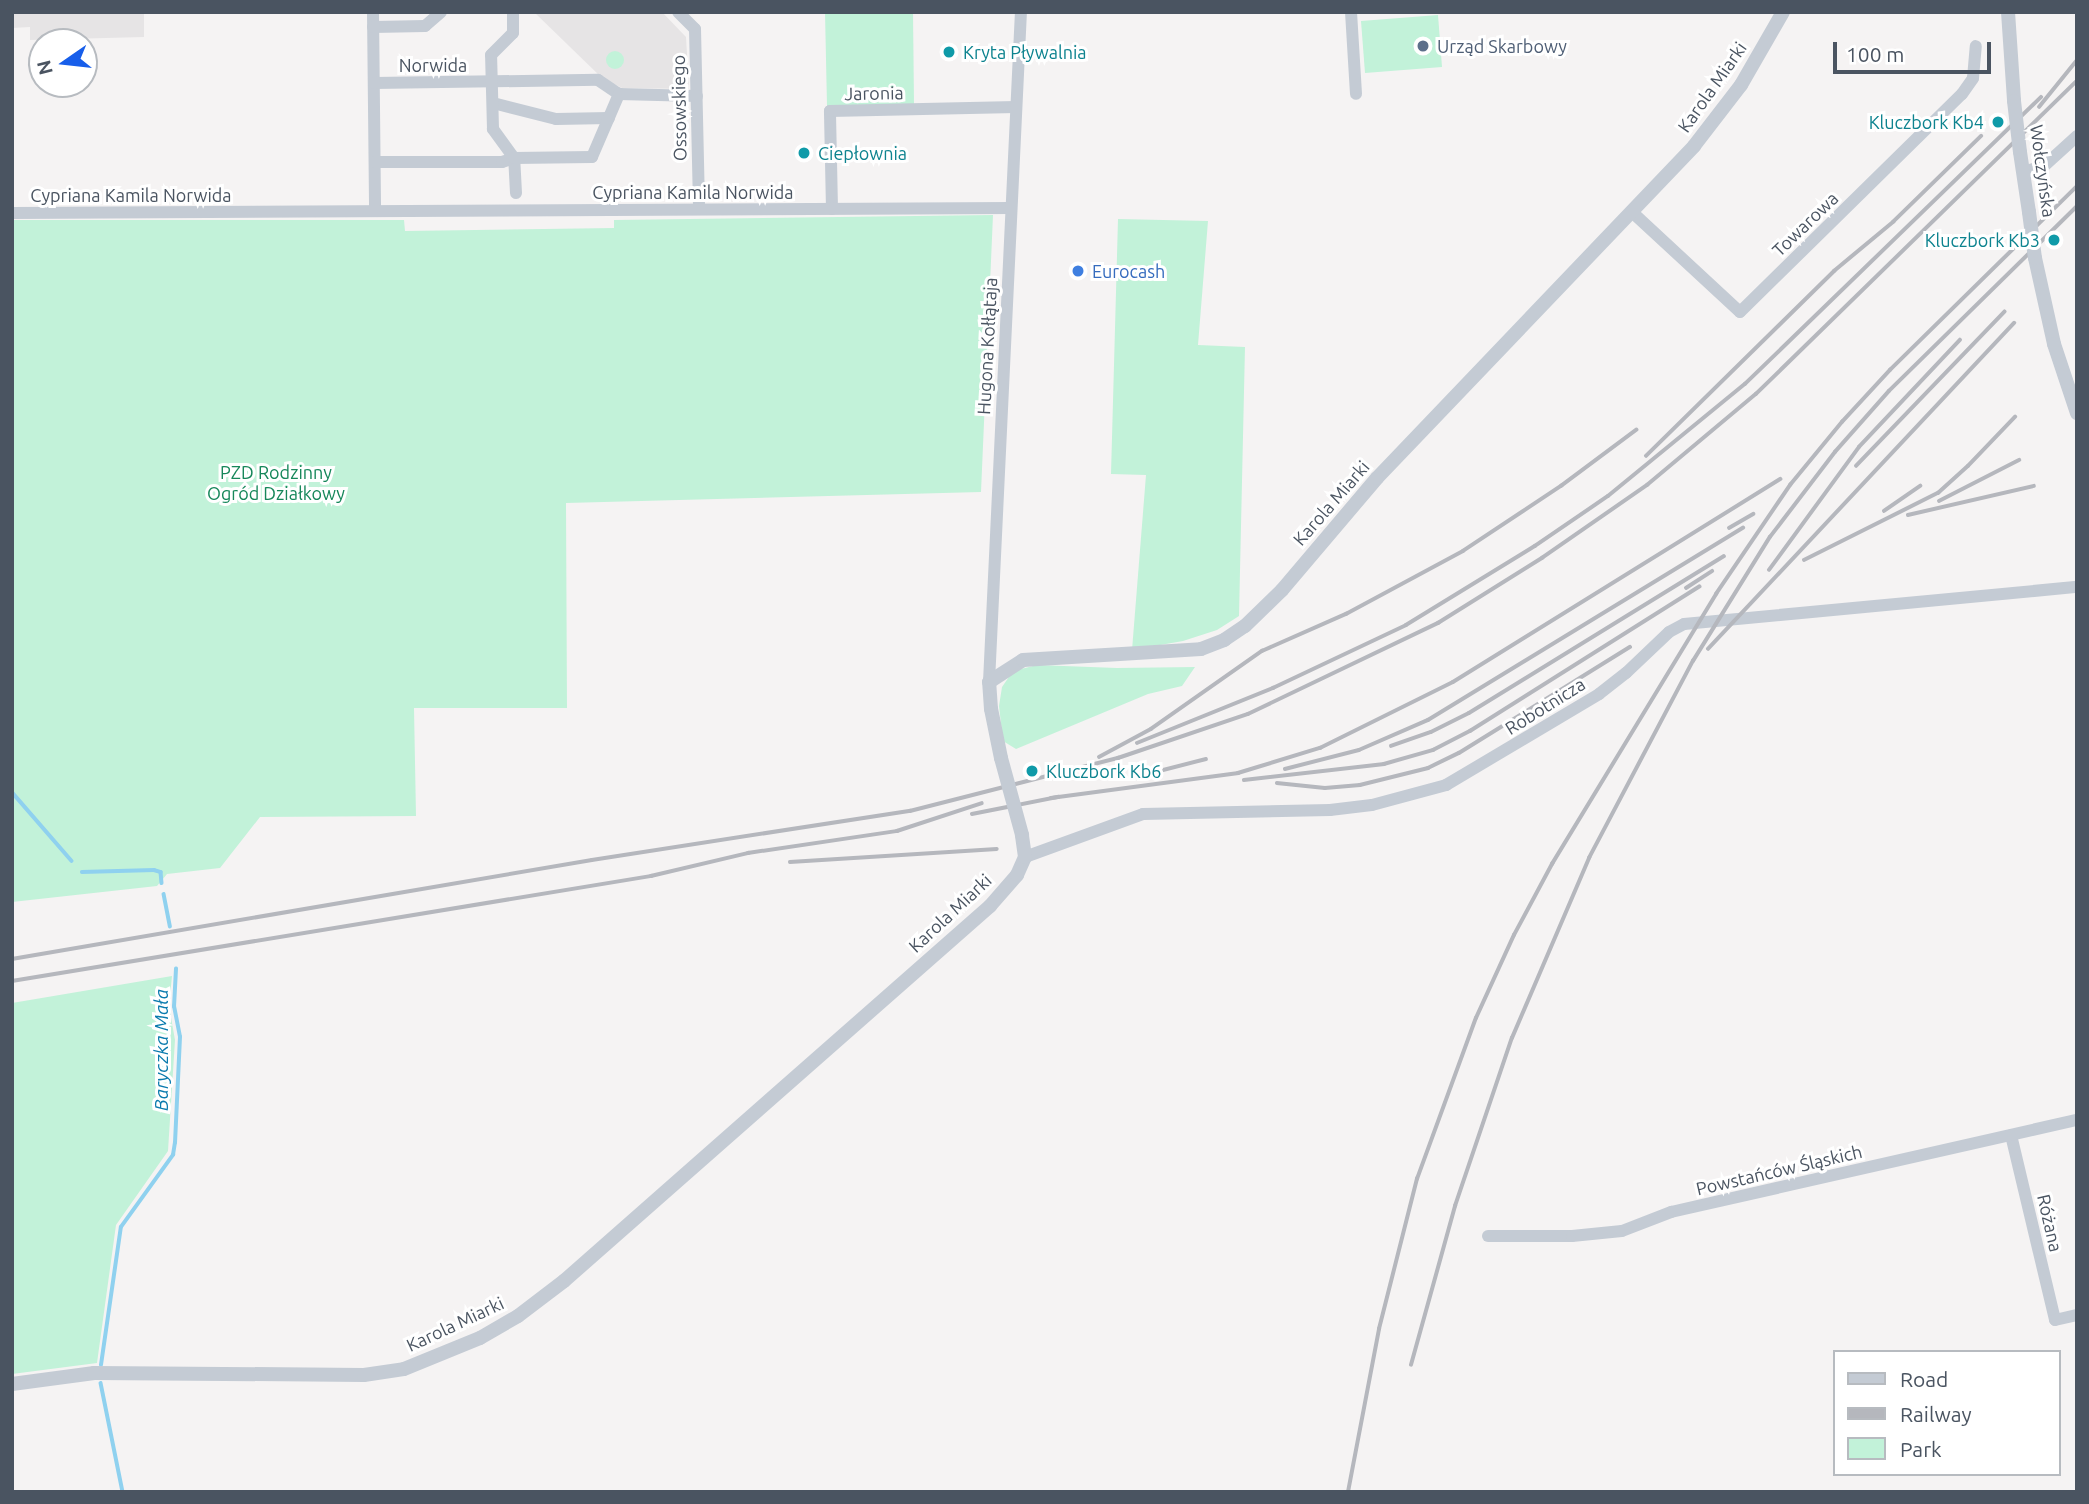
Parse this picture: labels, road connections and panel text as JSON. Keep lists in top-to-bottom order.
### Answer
{
  "streets": {
    "street": [
      "Norwida",
      "Karola Miarki",
      "Jaronia",
      "Ossowskiego",
      "Wołczyńska",
      "Cypriana Kamila Norwida",
      "Towarowa",
      "Hugona Kołłątaja",
      "Robotnicza",
      "Powstańców Śląskich",
      "Różana"
    ]
  },
  "crossings": [
    ["Karola Miarki", "Towarowa"],
    ["Karola Miarki", "Hugona Kołłątaja"],
    ["Karola Miarki", "Robotnicza"],
    ["Jaronia", "Cypriana Kamila Norwida"],
    ["Jaronia", "Hugona Kołłątaja"],
    ["Ossowskiego", "Cypriana Kamila Norwida"],
    ["Cypriana Kamila Norwida", "Hugona Kołłątaja"],
    ["Powstańców Śląskich", "Różana"]
  ],
  "water": ["Baryczka Mała"],
  "parks": ["PZD Rodzinny Ogród Działkowy"],
  "places": [
    "Urząd Skarbowy",
    "Kryta Pływalnia",
    "Kluczbork Kb4",
    "Ciepłownia",
    "Kluczbork Kb3",
    "Eurocash",
    "Kluczbork Kb6"
  ],
  "legend": ["Road", "Railway", "Park"],
  "scale_bar": "100 m",
  "north": "left"
}
